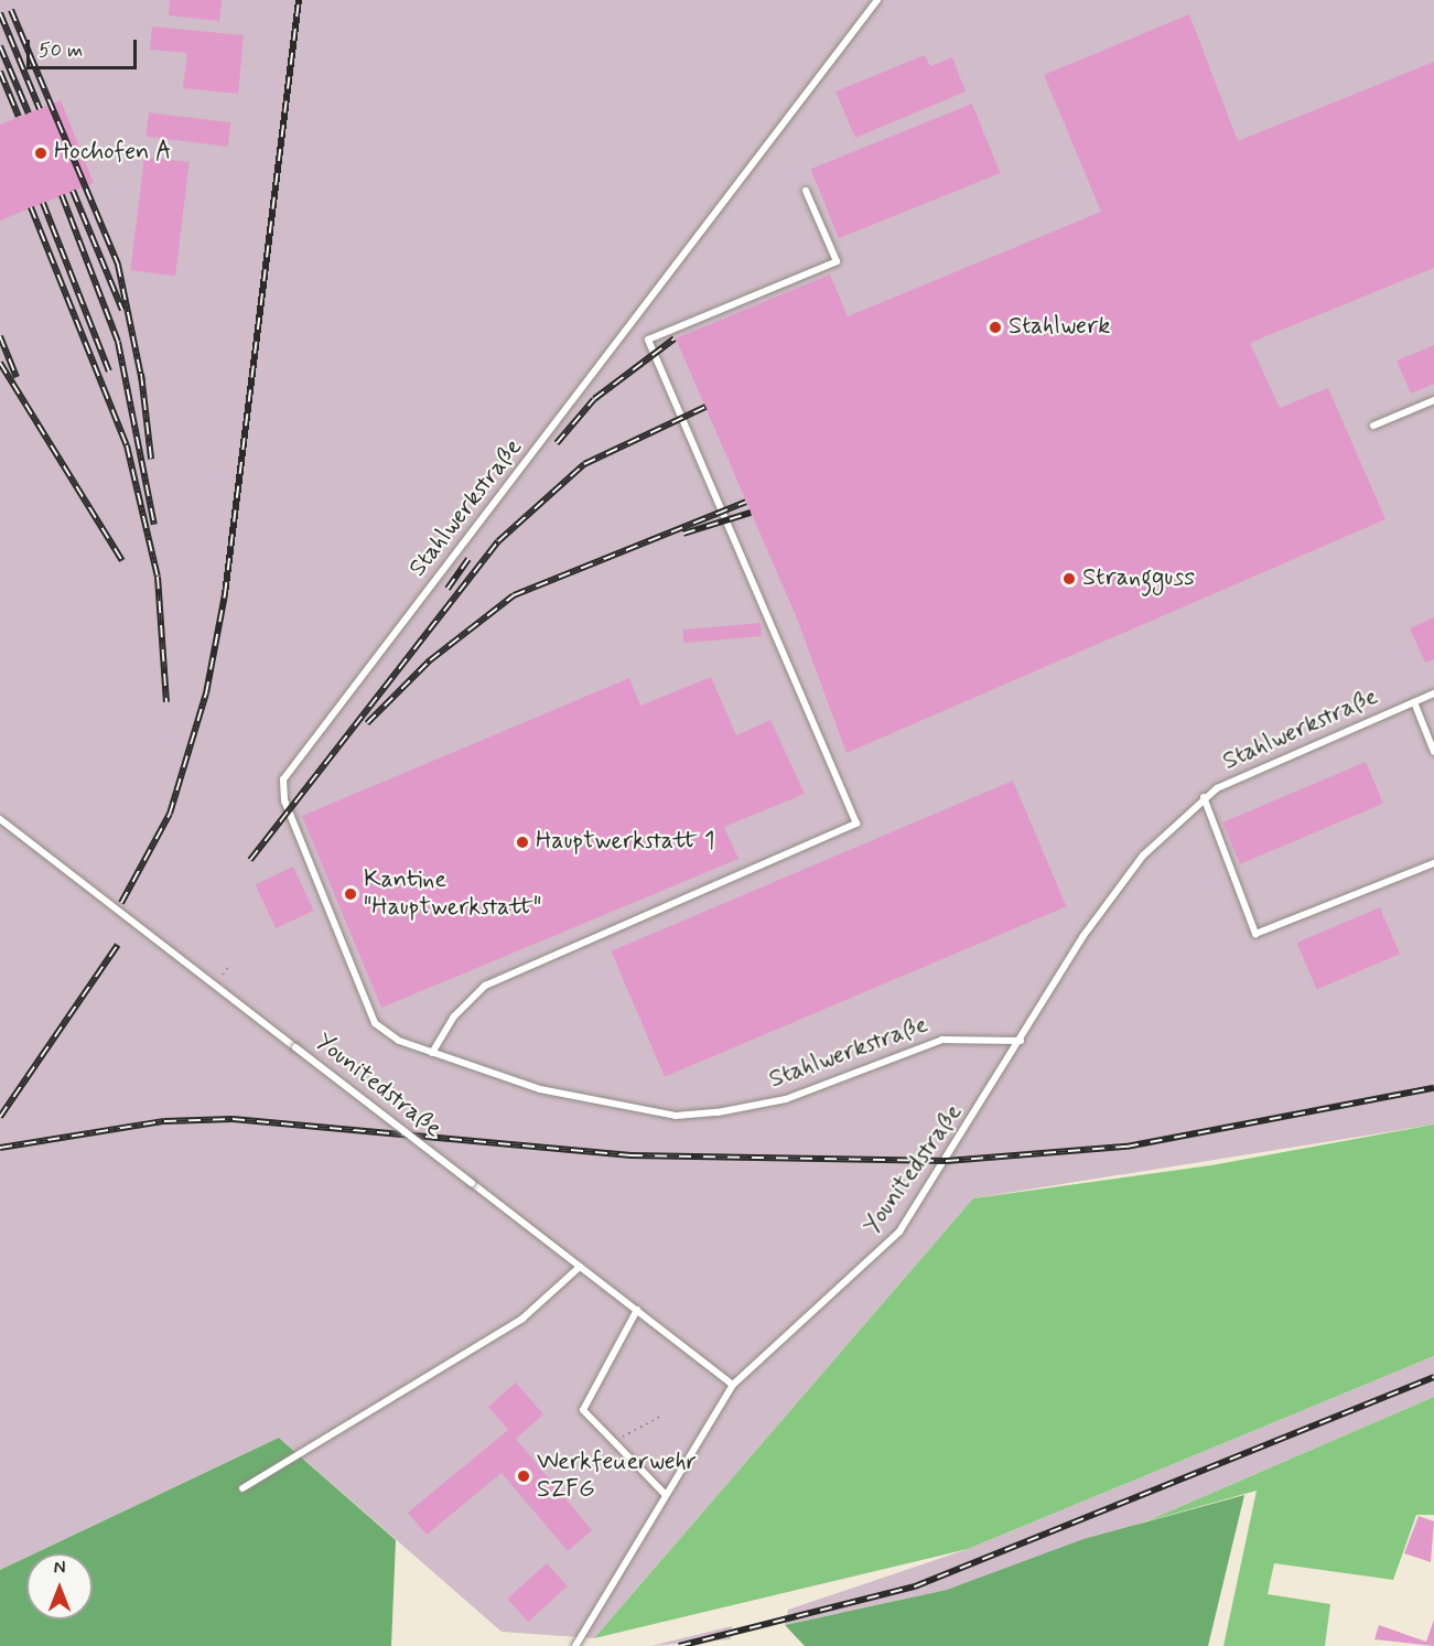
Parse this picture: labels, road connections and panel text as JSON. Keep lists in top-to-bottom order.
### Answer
{
  "streets": {
    "lane": ["Stahlwerkstraße", "Younitedstraße"]
  },
  "crossings": [
    ["Stahlwerkstraße", "Younitedstraße"]
  ],
  "places": [
    "Hochofen A",
    "Stahlwerk",
    "Strangguss",
    "Hauptwerkstatt 1",
    "Kantine \"Hauptwerkstatt\"",
    "Werkfeuerwehr SZFG"
  ],
  "scale_bar": "50 m",
  "north": "top"
}
